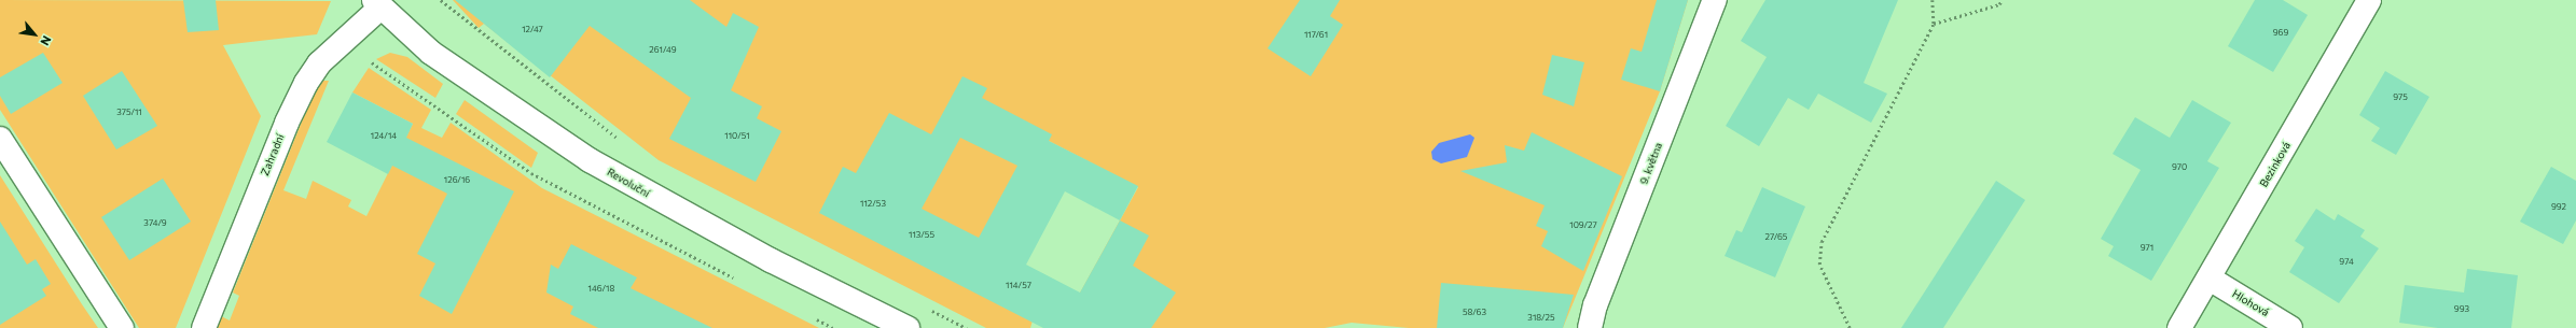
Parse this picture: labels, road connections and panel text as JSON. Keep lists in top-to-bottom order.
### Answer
{
  "streets": {
    "street": [
      "Zahradní",
      "9. května",
      "Bezinková",
      "Revoluční",
      "Hlohová"
    ]
  },
  "crossings": [
    ["Zahradní", "Revoluční"],
    ["Bezinková", "Hlohová"]
  ],
  "house_numbers": [
    "12/47",
    "969",
    "117/61",
    "261/49",
    "975",
    "375/11",
    "124/14",
    "110/51",
    "970",
    "126/16",
    "112/53",
    "992",
    "374/9",
    "109/27",
    "113/55",
    "27/65",
    "971",
    "974",
    "114/57",
    "146/18",
    "993",
    "58/63",
    "318/25"
  ],
  "north": "bottom right"
}
